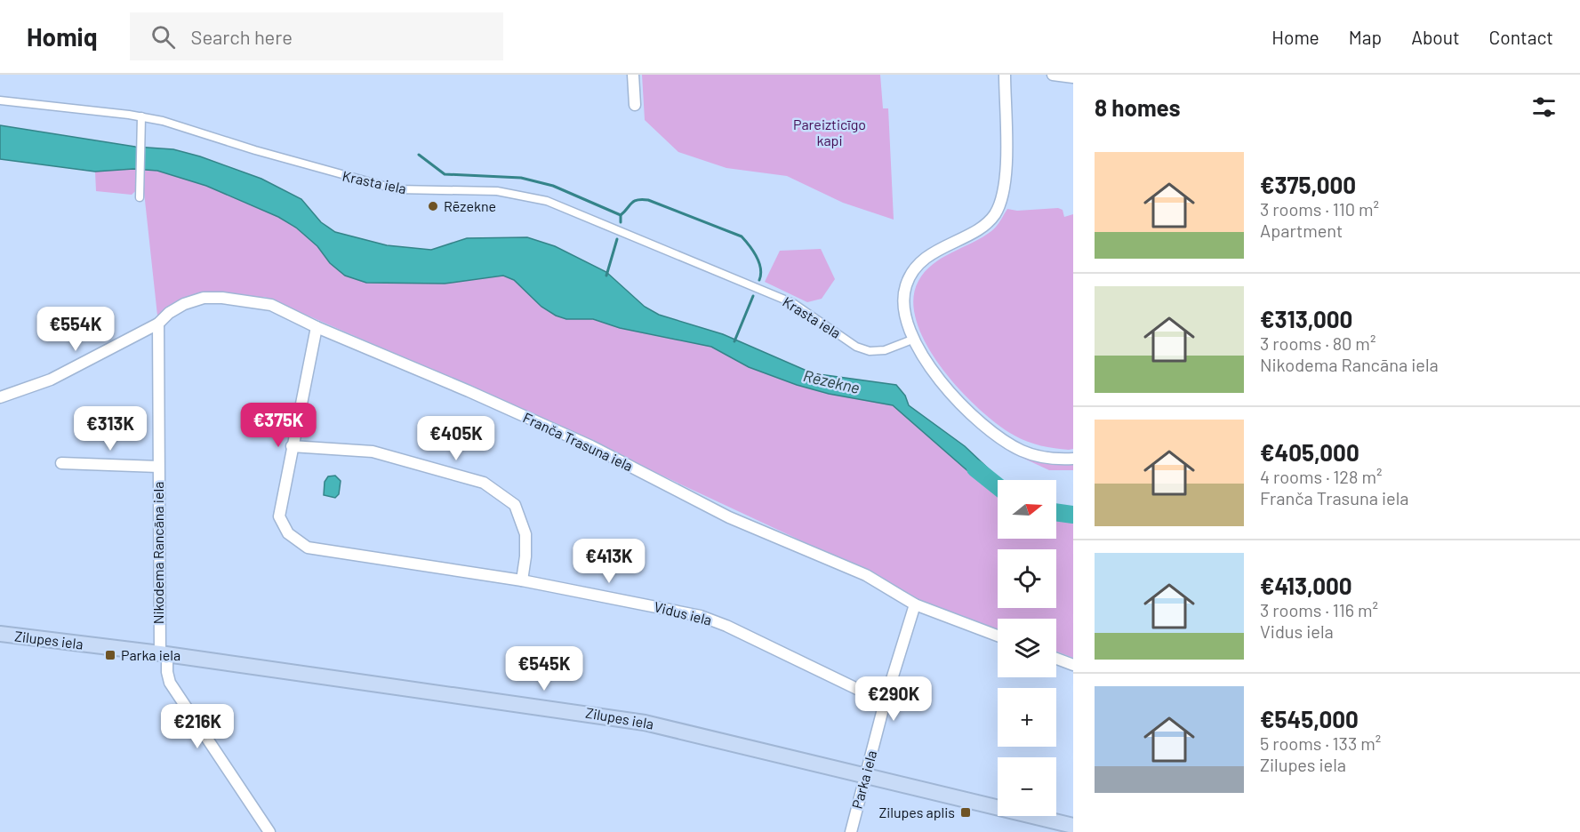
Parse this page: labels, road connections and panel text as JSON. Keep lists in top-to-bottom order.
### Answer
{
  "streets": {
    "main road": ["Zilupes iela"],
    "street": [
      "Krasta iela",
      "Franča Trasuna iela",
      "Nikodema Rancāna iela",
      "Vidus iela",
      "Parka iela"
    ]
  },
  "crossings": [
    ["Franča Trasuna iela", "Nikodema Rancāna iela"],
    ["Franča Trasuna iela", "Parka iela"],
    ["Nikodema Rancāna iela", "Zilupes iela"],
    ["Vidus iela", "Parka iela"],
    ["Zilupes iela", "Parka iela"]
  ],
  "water": ["Rēzekne"],
  "parks": ["Pareizticīgo kapi"],
  "places": {
    "other": ["Rēzekne"],
    "transit": ["Parka iela", "Zilupes aplis"]
  },
  "north": "right",
  "page": {
    "header": "Homiq",
    "search": "Search here",
    "nav": [
      "Home",
      "Map",
      "About",
      "Contact"
    ],
    "heading": "8 homes",
    "list": [
      {
        "name": "€375,000",
        "note": "3 rooms · 110 m² · Apartment"
      },
      {
        "name": "€313,000",
        "note": "3 rooms · 80 m² · Nikodema Rancāna iela"
      },
      {
        "name": "€405,000",
        "note": "4 rooms · 128 m² · Franča Trasuna iela"
      },
      {
        "name": "€413,000",
        "note": "3 rooms · 116 m² · Vidus iela"
      },
      {
        "name": "€545,000",
        "note": "5 rooms · 133 m² · Zilupes iela"
      }
    ],
    "price": [
      "€554K",
      "€375K",
      "€313K",
      "€405K",
      "€413K",
      "€545K",
      "€290K",
      "€216K"
    ],
    "map_buttons": ["+", "−"]
  }
}
